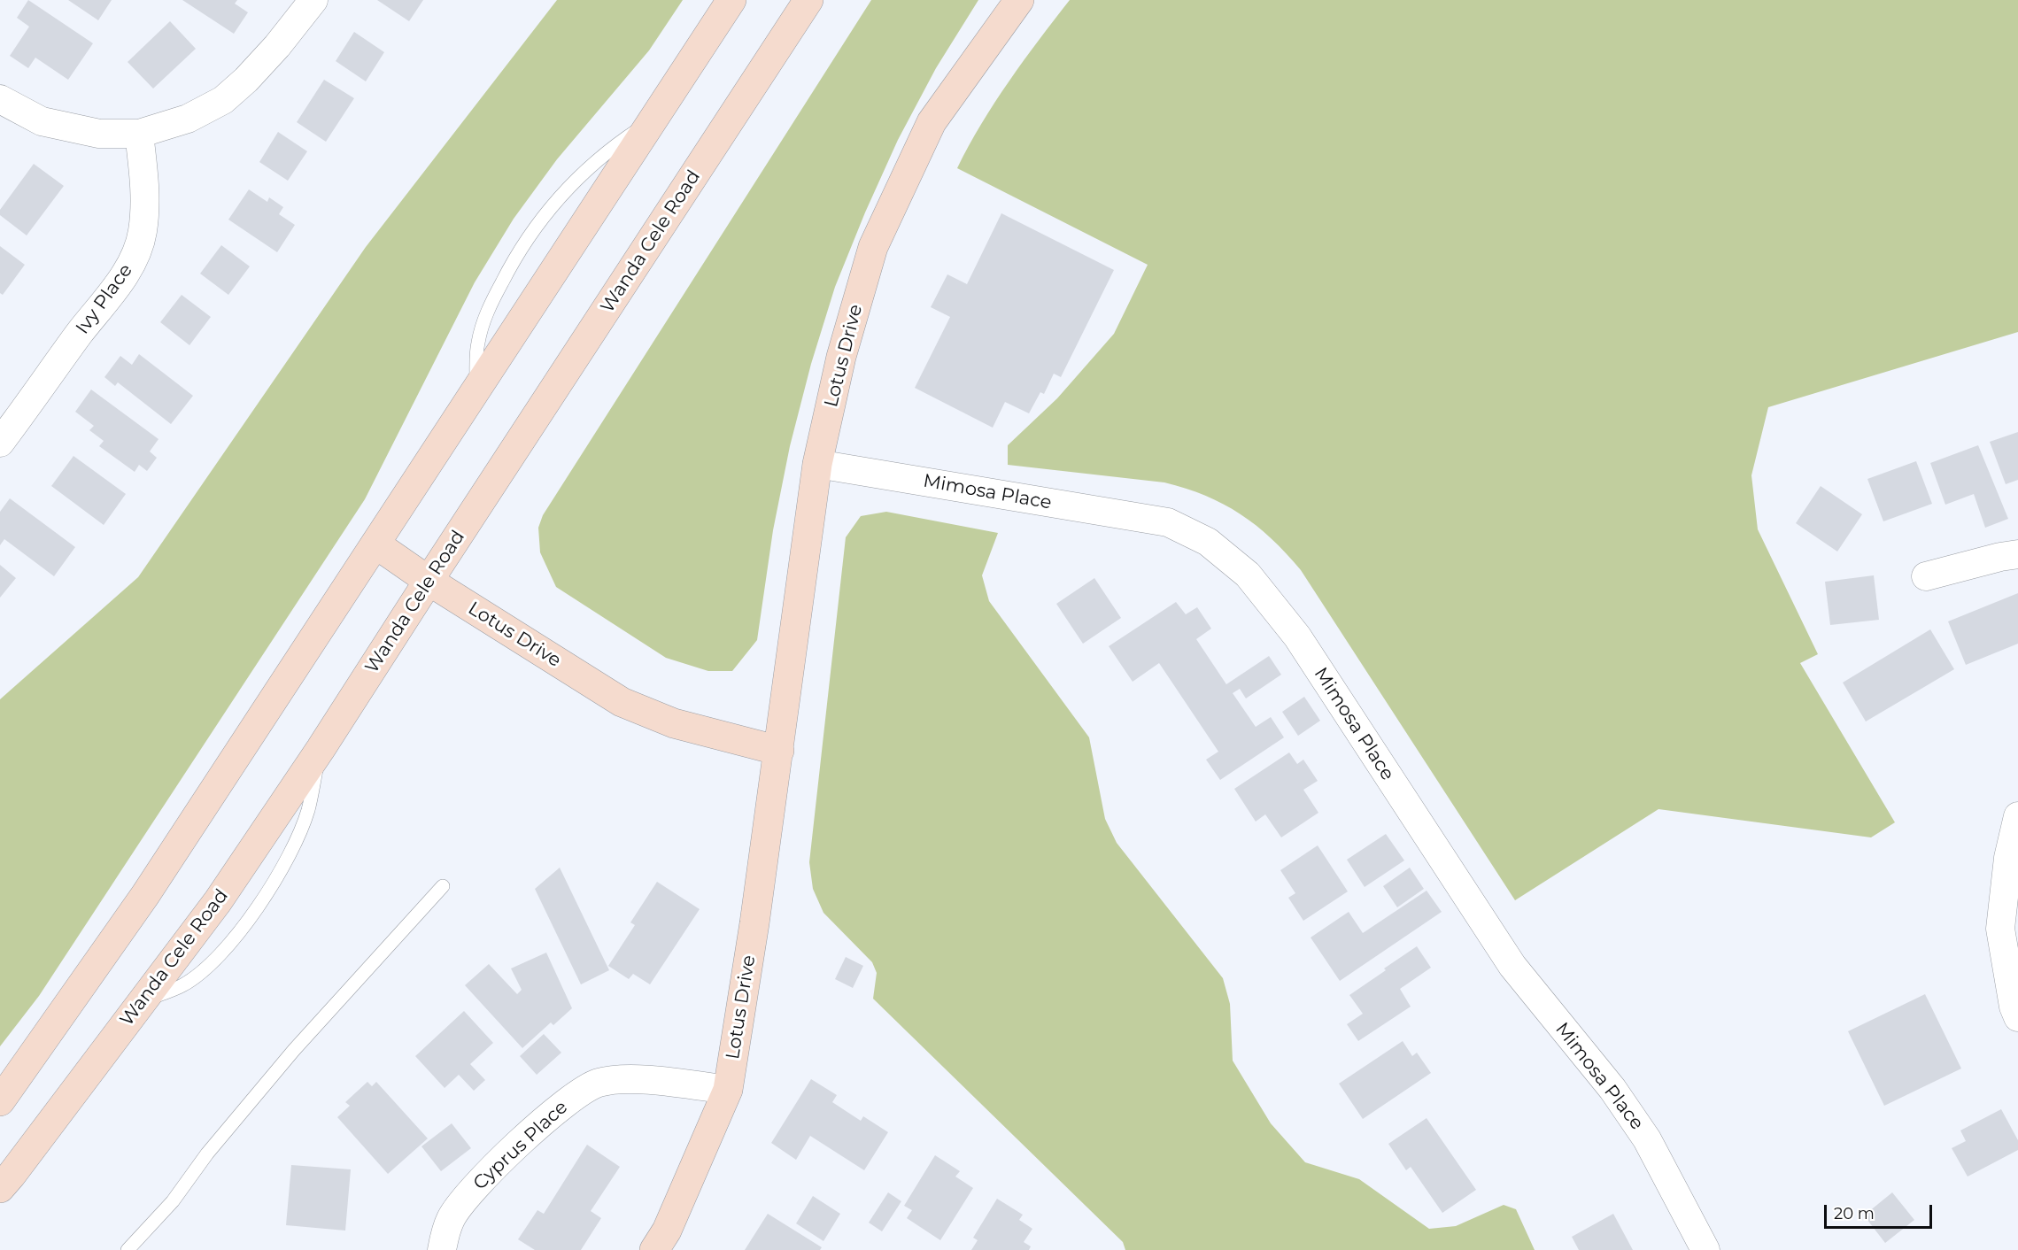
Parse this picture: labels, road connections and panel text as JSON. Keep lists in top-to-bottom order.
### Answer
{
  "streets": {
    "street": [
      "Wanda Cele Road",
      "Ivy Place",
      "Lotus Drive",
      "Mimosa Place",
      "Cyprus Place"
    ]
  },
  "crossings": [
    ["Wanda Cele Road", "Lotus Drive"],
    ["Lotus Drive", "Mimosa Place"],
    ["Lotus Drive", "Cyprus Place"]
  ],
  "scale_bar": "20 m"
}
